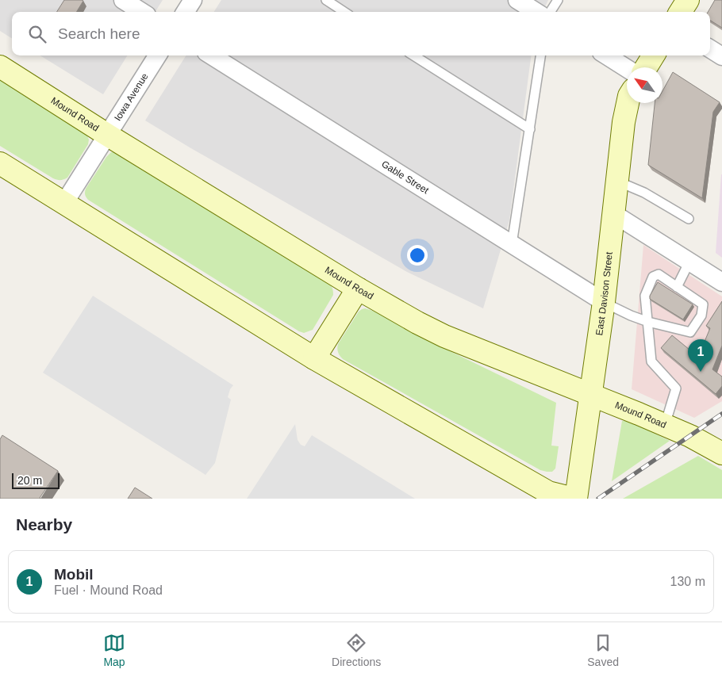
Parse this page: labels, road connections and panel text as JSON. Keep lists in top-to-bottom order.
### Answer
{
  "streets": {
    "main road": ["Mound Road", "East Davison Street"],
    "street": ["Iowa Avenue", "Gable Street"]
  },
  "crossings": [
    ["Iowa Avenue", "Mound Road"],
    ["Mound Road", "East Davison Street"],
    ["Gable Street", "East Davison Street"]
  ],
  "scale_bar": "20 m",
  "north": "top left",
  "page": {
    "search": "Search here",
    "pins": "1",
    "scale": "20 m",
    "heading": "Nearby",
    "list": [
      {
        "mark": "1",
        "name": "Mobil",
        "note": "Fuel · Mound Road",
        "value": "130 m"
      }
    ],
    "nav": ["Map", "Directions", "Saved"]
  }
}
